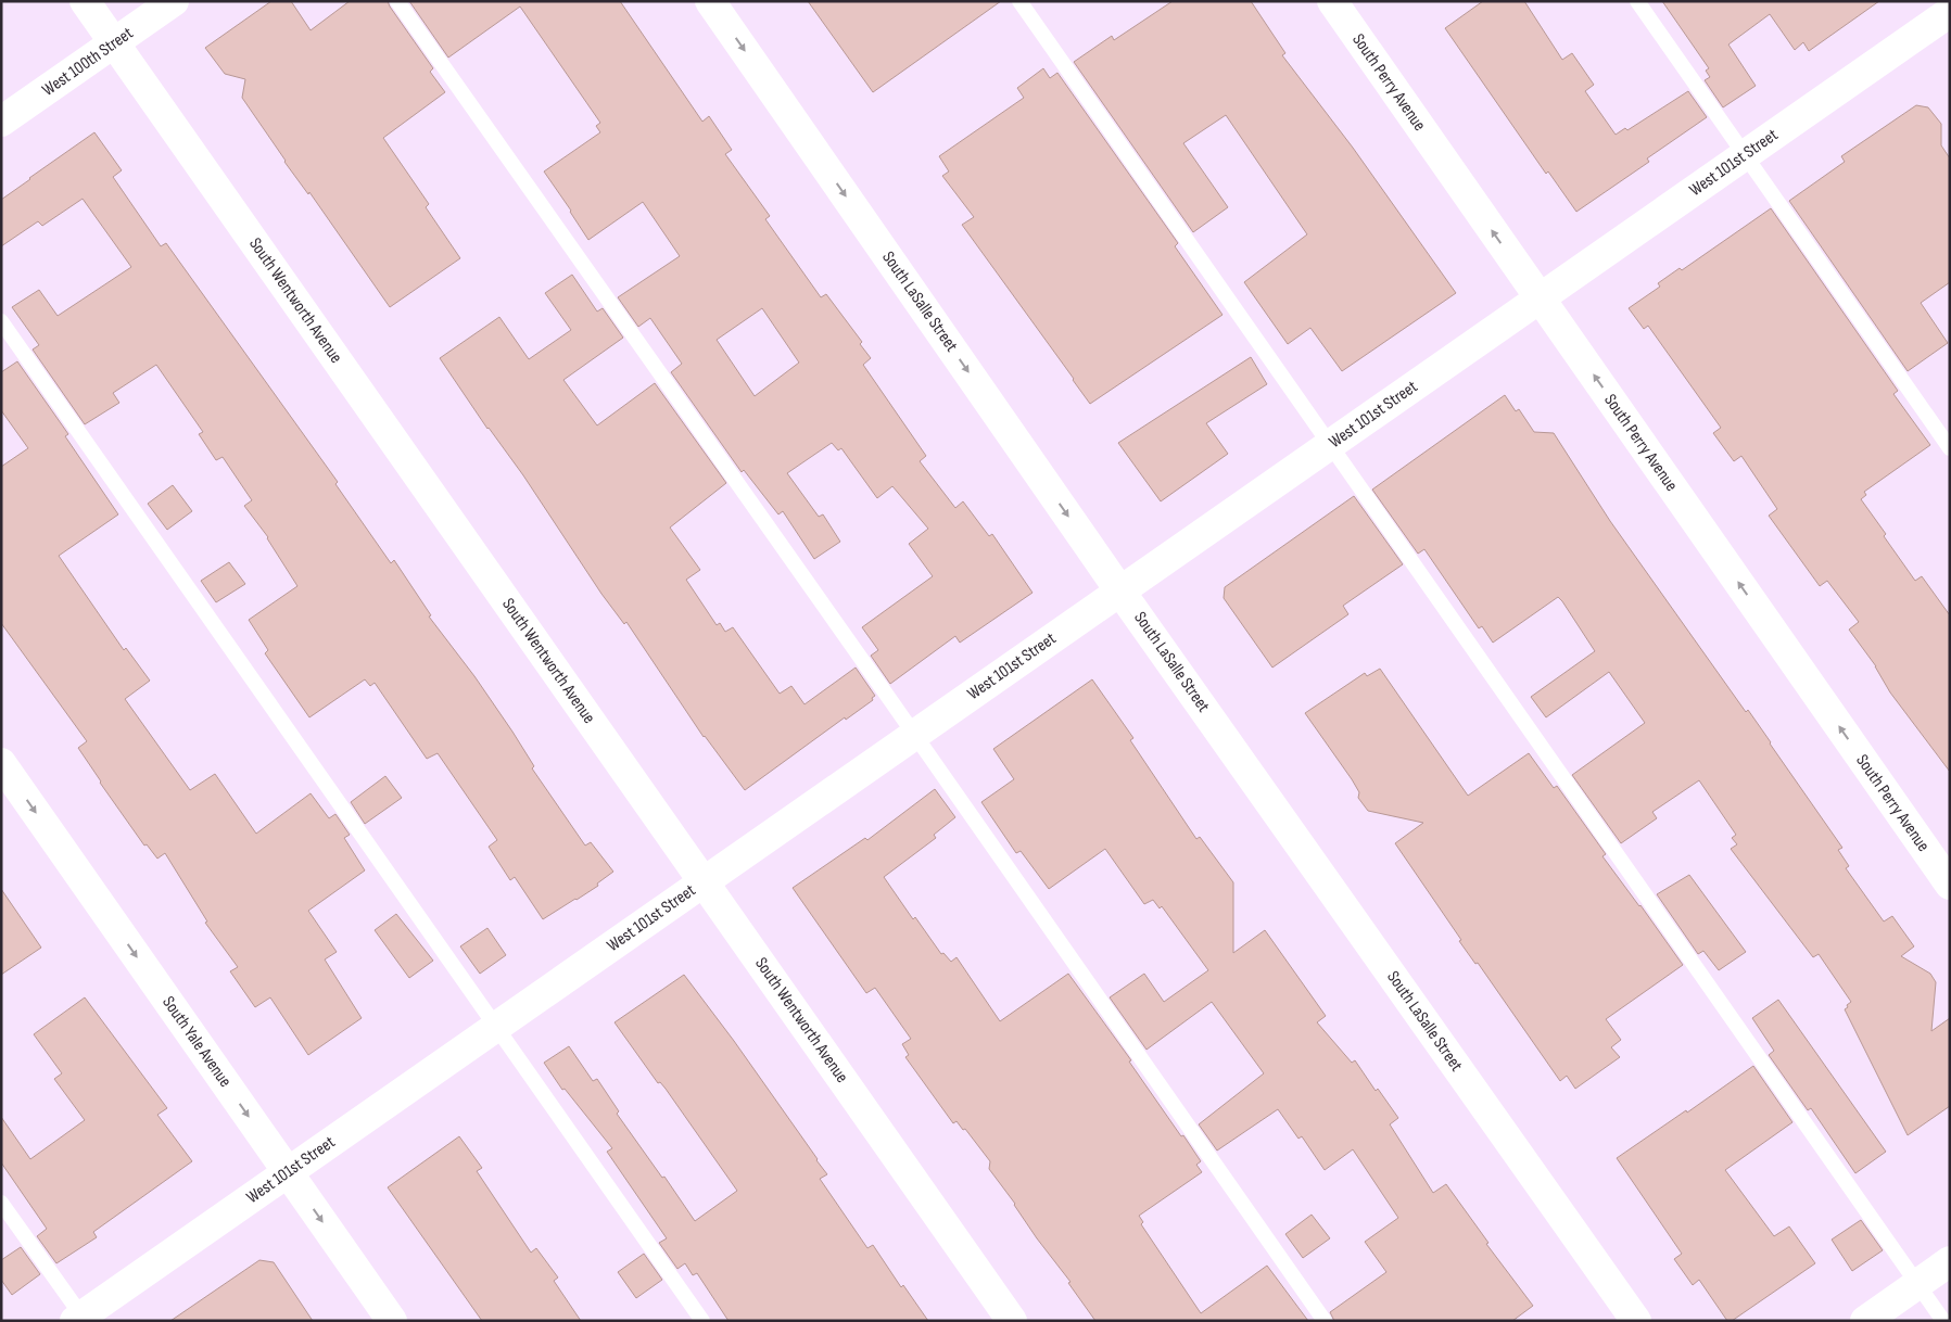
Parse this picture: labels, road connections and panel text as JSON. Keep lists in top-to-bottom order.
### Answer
{
  "streets": {
    "street": [
      "West 100th Street",
      "South Perry Avenue",
      "West 101st Street",
      "South Wentworth Avenue",
      "South LaSalle Street",
      "South Yale Avenue"
    ]
  },
  "crossings": [
    ["West 100th Street", "South Wentworth Avenue"],
    ["South Perry Avenue", "West 101st Street"],
    ["West 101st Street", "South Wentworth Avenue"],
    ["West 101st Street", "South LaSalle Street"],
    ["West 101st Street", "South Yale Avenue"]
  ],
  "one_way": ["South Perry Avenue", "South LaSalle Street", "South Yale Avenue"]
}
